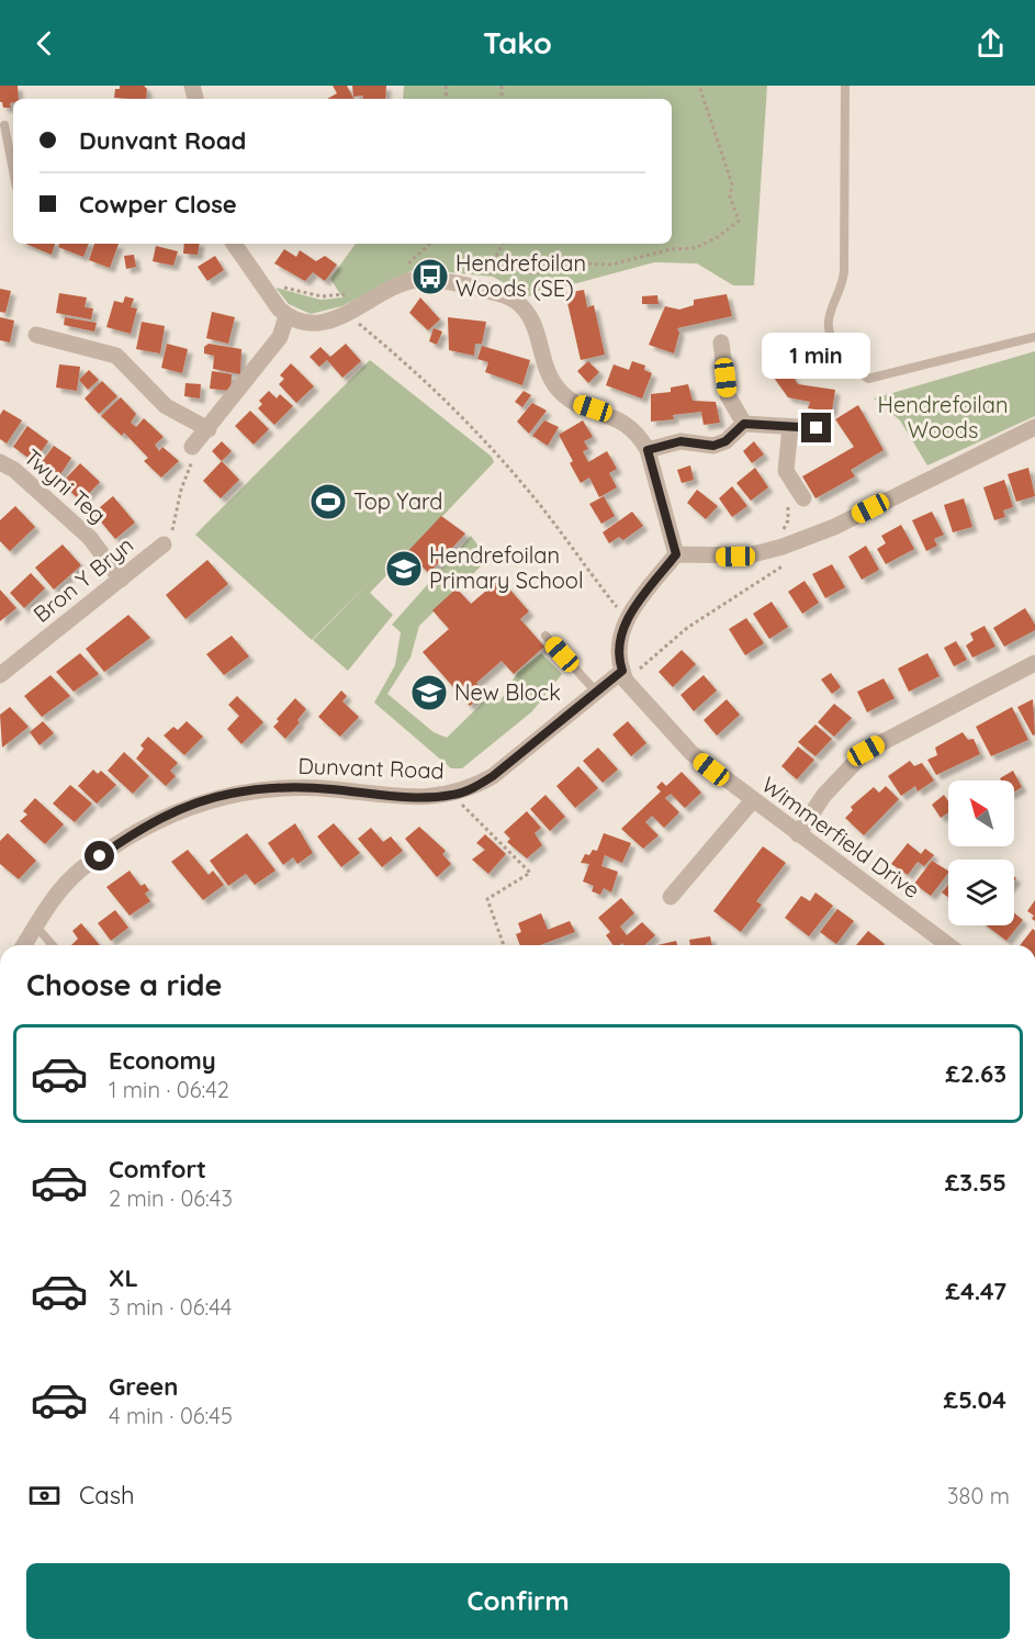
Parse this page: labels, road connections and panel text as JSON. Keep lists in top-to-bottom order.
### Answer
{
  "streets": {
    "street": [
      "Twyni Teg",
      "Bron Y Bryn",
      "Dunvant Road",
      "Wimmerfield Drive"
    ]
  },
  "crossings": [
    ["Twyni Teg", "Bron Y Bryn"],
    ["Dunvant Road", "Wimmerfield Drive"]
  ],
  "parks": ["Hendrefoilan Woods"],
  "places": {
    "bus stop": ["Hendrefoilan Woods (SE)"],
    "sports": ["Top Yard"],
    "school or university": ["Hendrefoilan Primary School", "New Block"]
  },
  "north": "top left",
  "page": {
    "header": "Tako",
    "banner": ["Dunvant Road", "Cowper Close"],
    "bubble": "1 min",
    "heading": "Choose a ride",
    "list": [
      {
        "name": "Economy",
        "note": "1 min · 06:42",
        "value": "£2.63"
      },
      {
        "name": "Comfort",
        "note": "2 min · 06:43",
        "value": "£3.55"
      },
      {
        "name": "XL",
        "note": "3 min · 06:44",
        "value": "£4.47"
      },
      {
        "name": "Green",
        "note": "4 min · 06:45",
        "value": "£5.04"
      }
    ],
    "pay": ["Cash", "380 m"],
    "buttons": "Confirm"
  }
}
